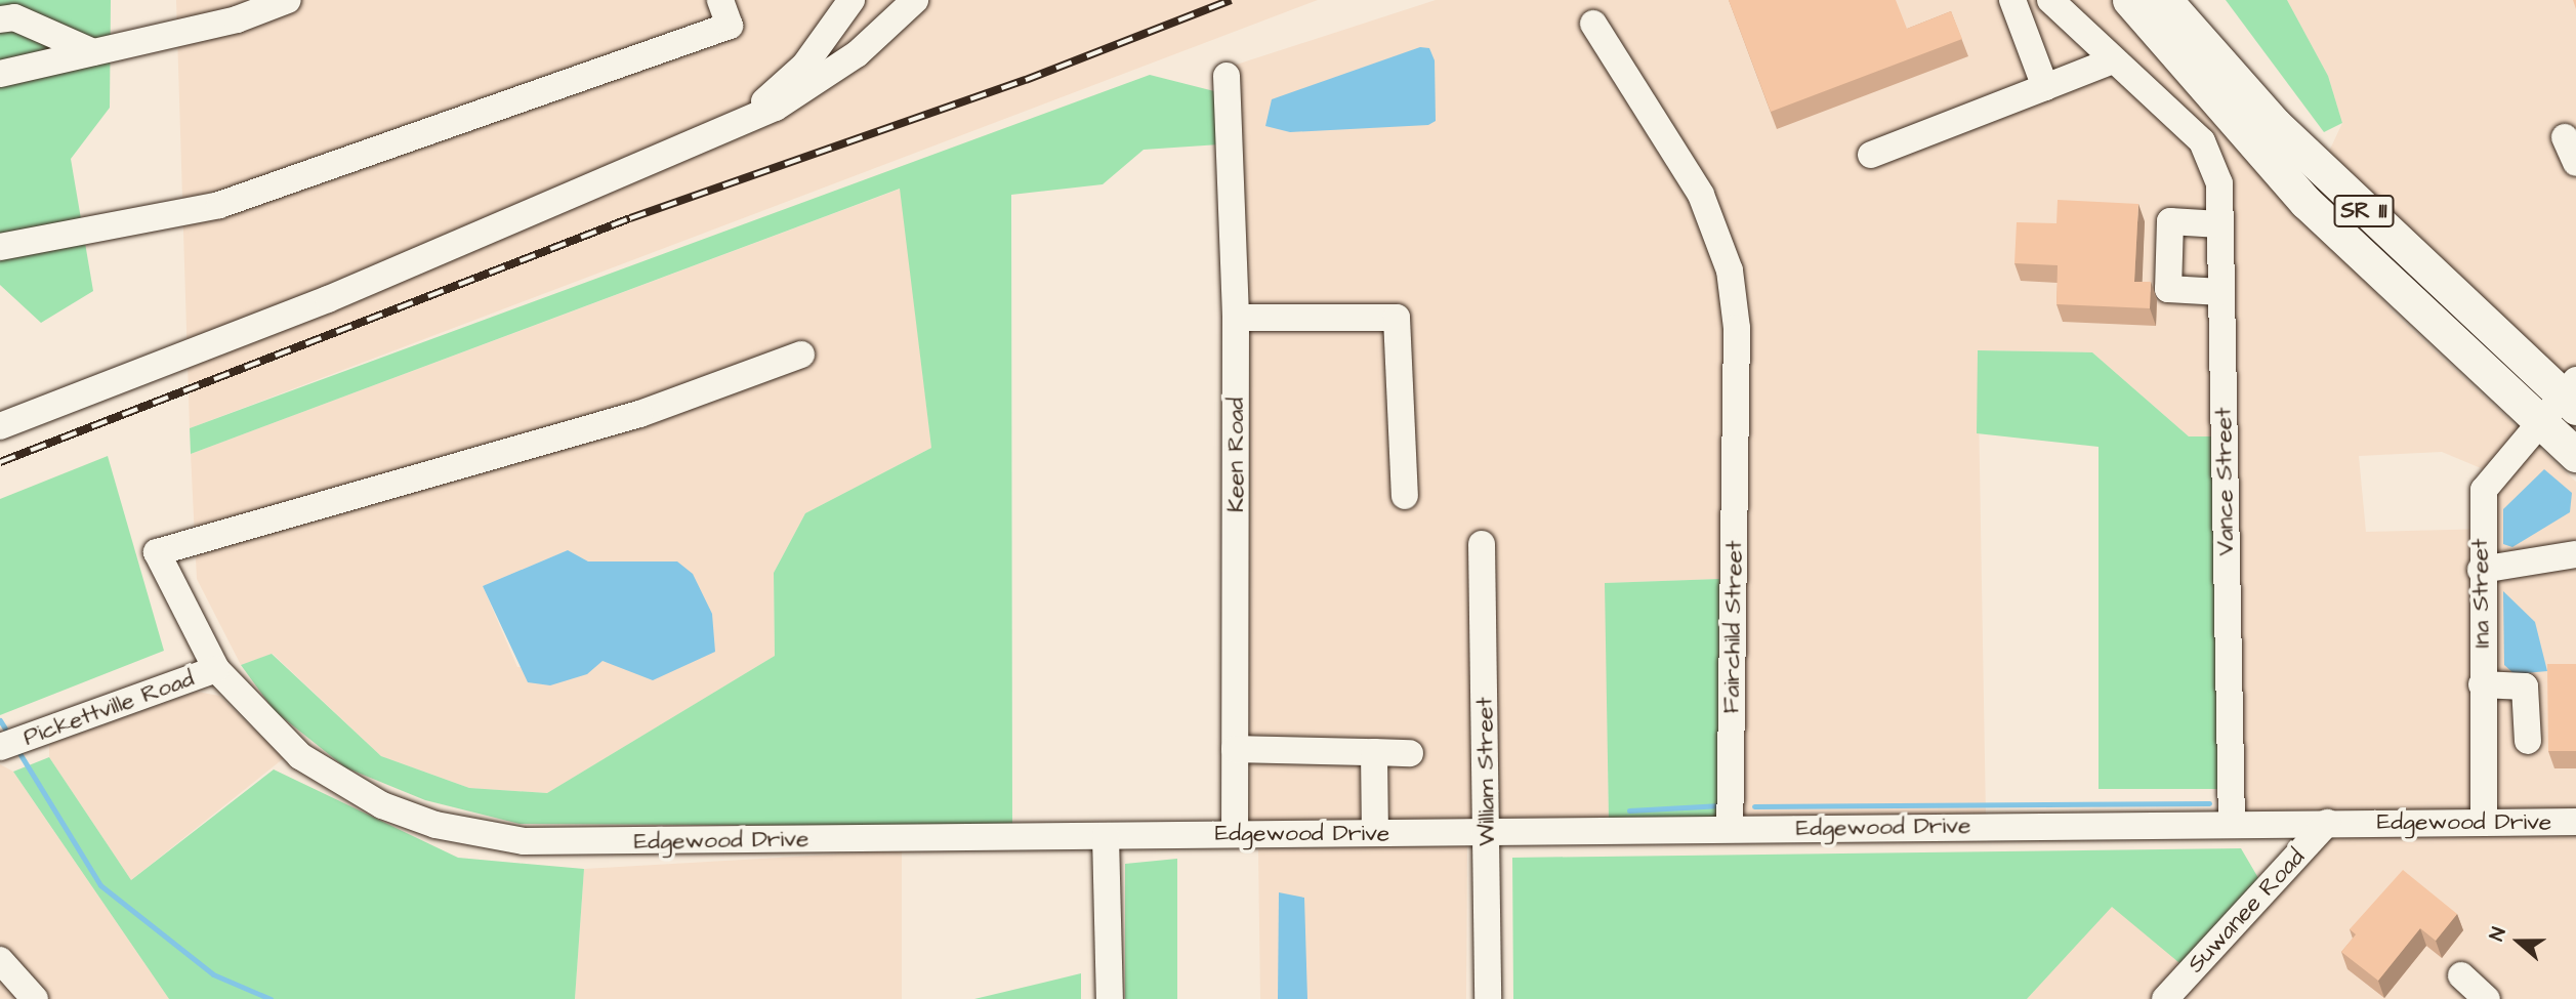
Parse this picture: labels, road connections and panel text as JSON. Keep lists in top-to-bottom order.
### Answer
{
  "streets": {
    "main road": ["SR 111"],
    "street": [
      "Keen Road",
      "Vance Street",
      "Ina Street",
      "Fairchild Street",
      "Pickettville Road",
      "William Street",
      "Edgewood Drive",
      "Suwanee Road"
    ]
  },
  "crossings": [
    ["SR 111", "Ina Street"],
    ["Keen Road", "Edgewood Drive"],
    ["Vance Street", "Edgewood Drive"],
    ["Ina Street", "Edgewood Drive"],
    ["Fairchild Street", "Edgewood Drive"],
    ["Pickettville Road", "Edgewood Drive"],
    ["William Street", "Edgewood Drive"],
    ["Edgewood Drive", "Suwanee Road"]
  ],
  "north": "left"
}
